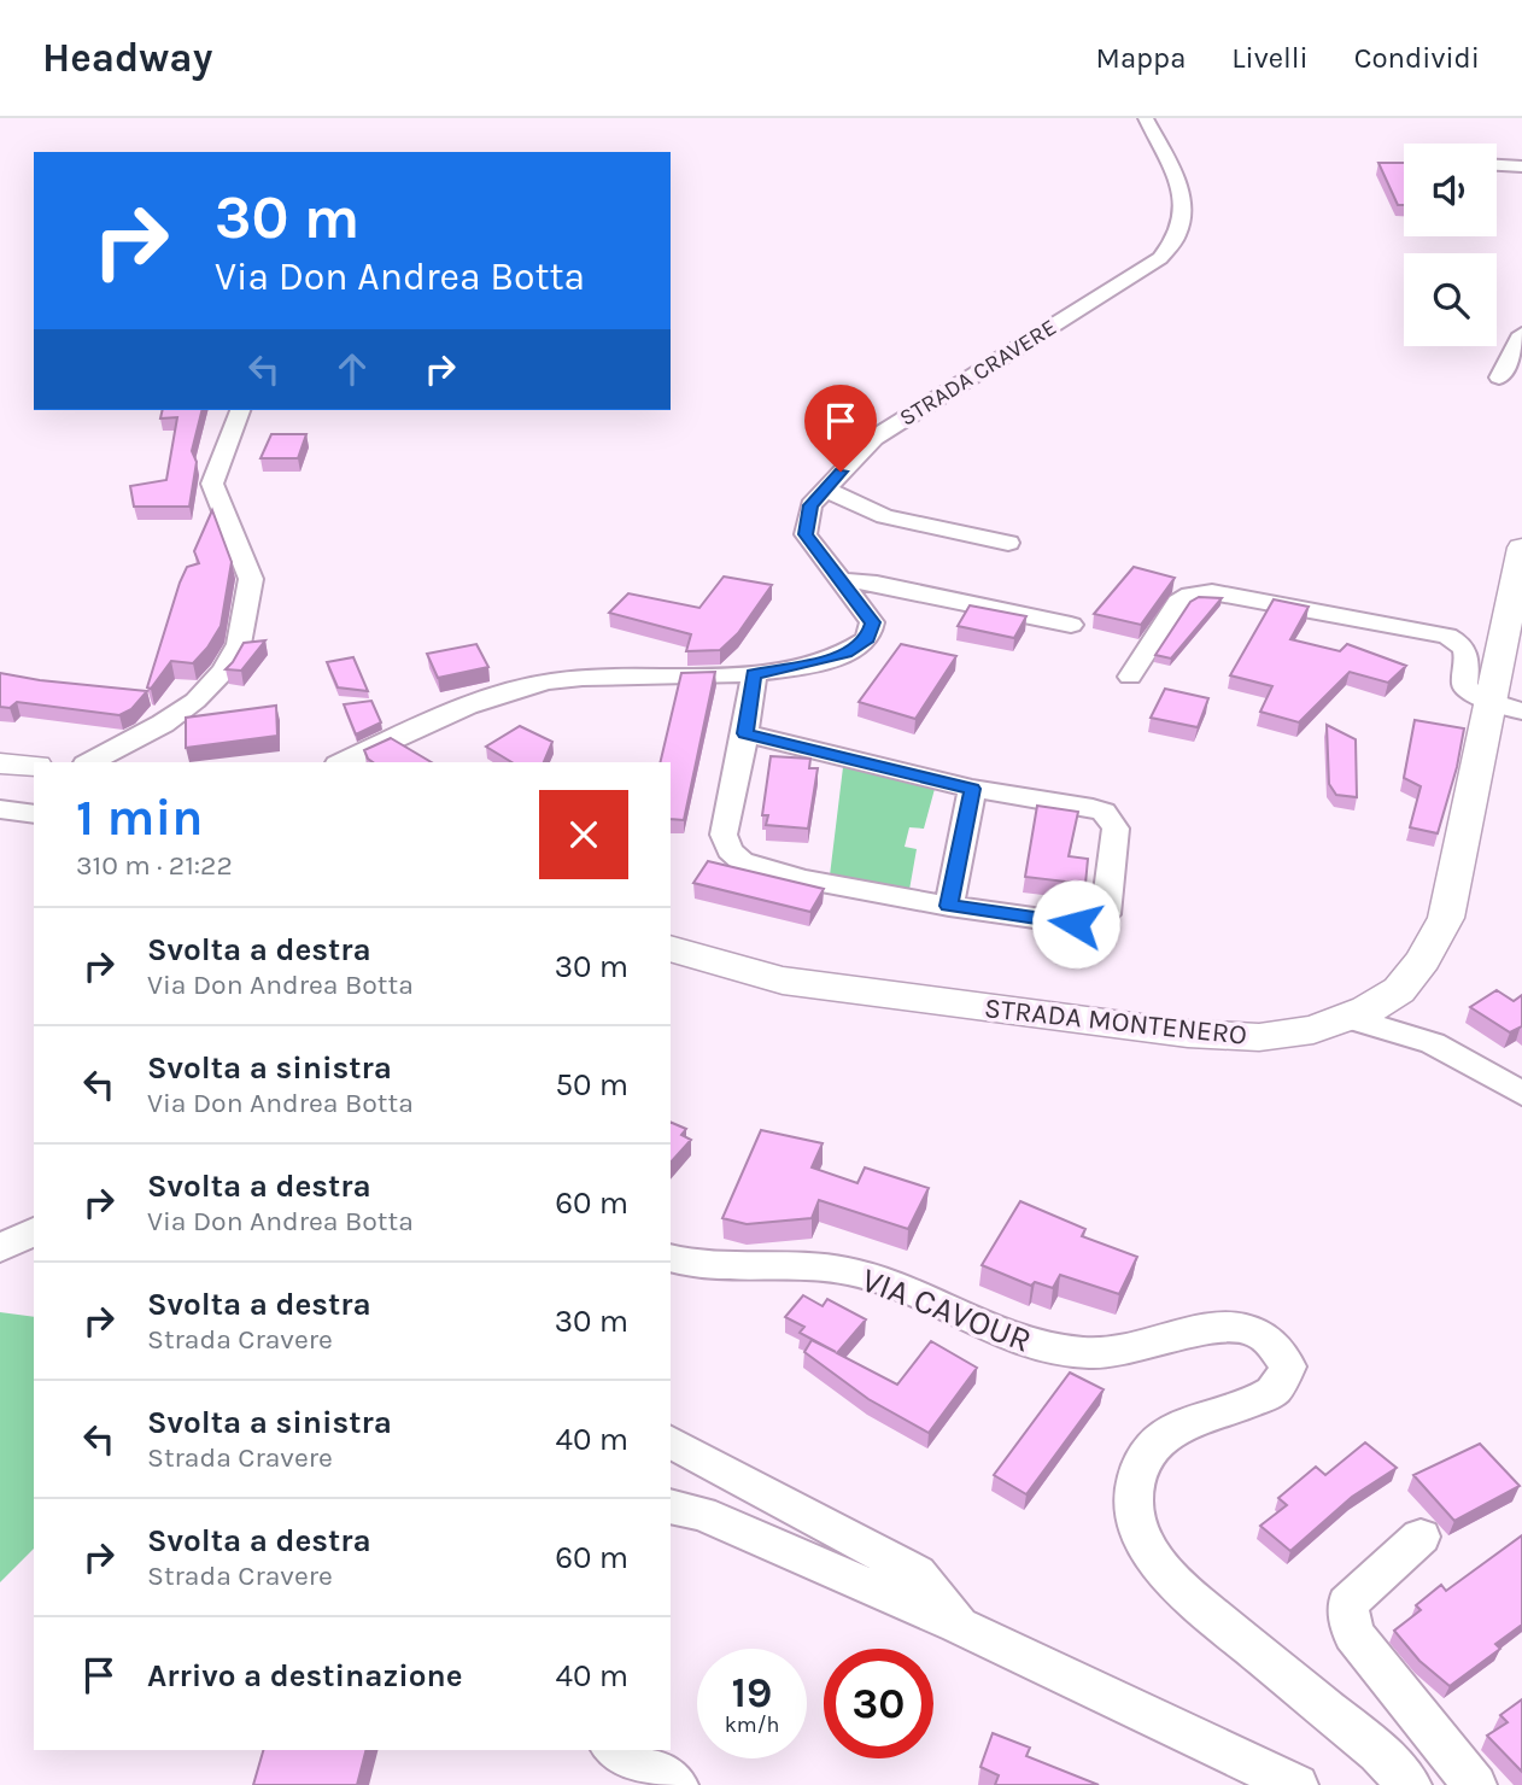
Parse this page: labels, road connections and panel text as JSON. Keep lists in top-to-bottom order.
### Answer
{
  "streets": {
    "main road": ["STRADA MONTENERO"],
    "street": ["STRADA CRAVERE", "VIA CAVOUR"]
  },
  "page": {
    "header": "Headway",
    "nav": ["Mappa", "Livelli", "Condividi"],
    "turn": ["30 m", "Via Don Andrea Botta"],
    "heading": ["1 min", "310 m · 21:22"],
    "list": [
      {
        "name": "Svolta a destra",
        "note": "Via Don Andrea Botta",
        "value": "30 m"
      },
      {
        "name": "Svolta a sinistra",
        "note": "Via Don Andrea Botta",
        "value": "50 m"
      },
      {
        "name": "Svolta a destra",
        "note": "Via Don Andrea Botta",
        "value": "60 m"
      },
      {
        "name": "Svolta a destra",
        "note": "Strada Cravere",
        "value": "30 m"
      },
      {
        "name": "Svolta a sinistra",
        "note": "Strada Cravere",
        "value": "40 m"
      },
      {
        "name": "Svolta a destra",
        "note": "Strada Cravere",
        "value": "60 m"
      },
      {
        "name": "Arrivo a destinazione",
        "value": "40 m"
      }
    ],
    "speed": "19 km/h",
    "limit": "30"
  }
}
